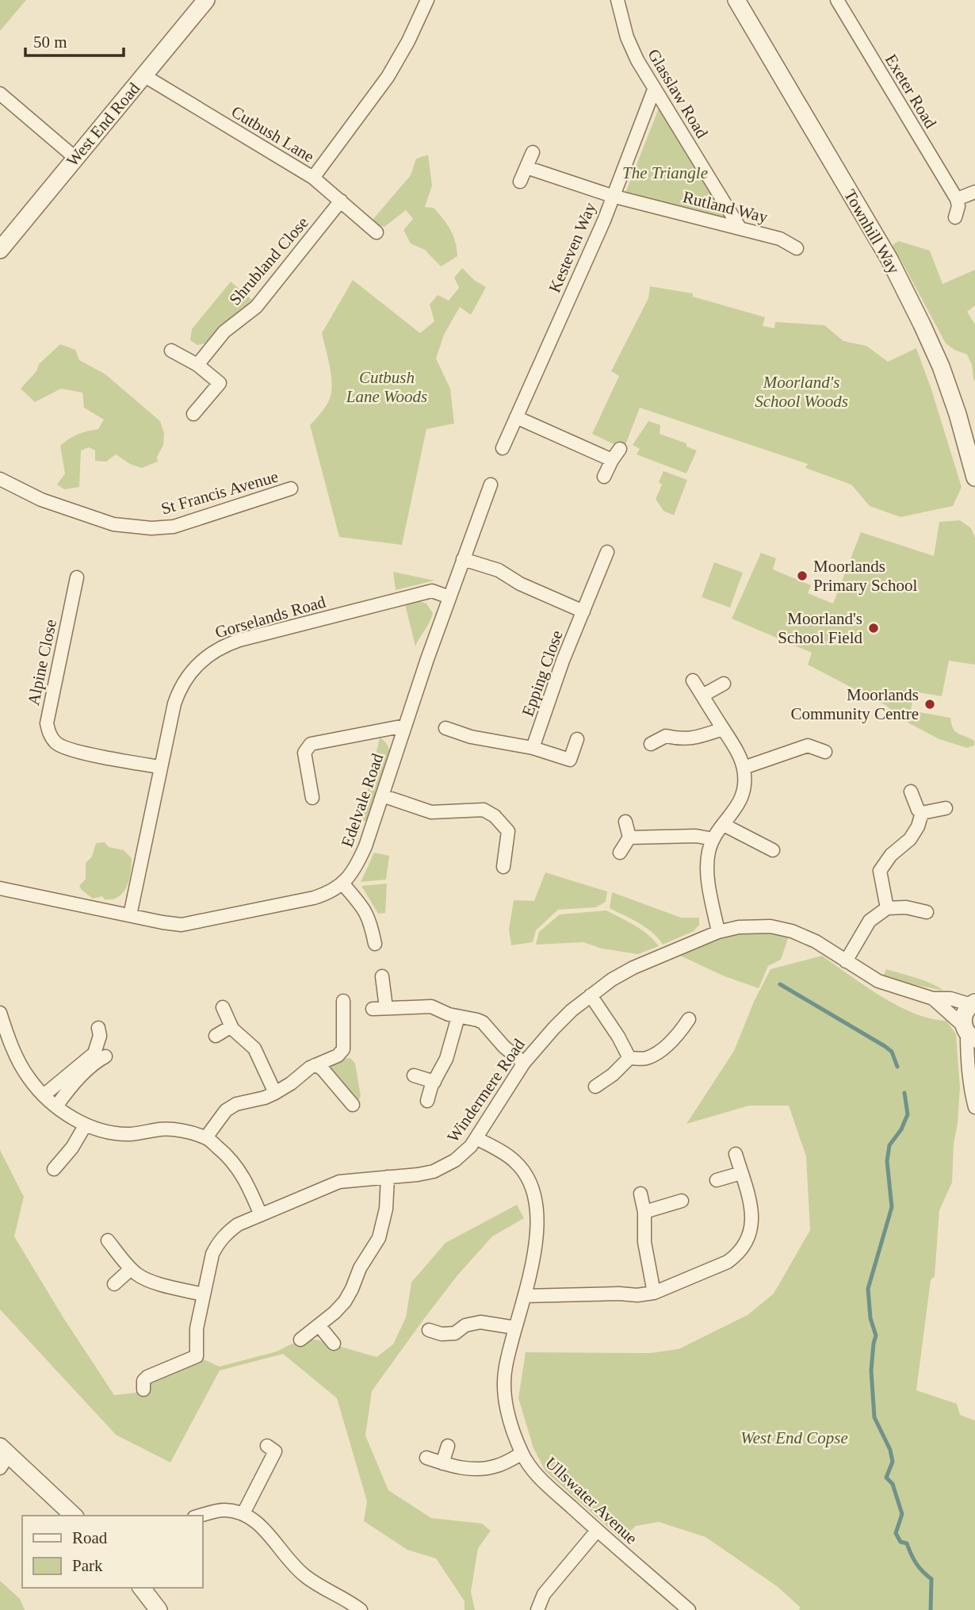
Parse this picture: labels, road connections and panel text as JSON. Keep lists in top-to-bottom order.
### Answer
{
  "streets": {
    "street": [
      "Exeter Road",
      "Glasslaw Road",
      "West End Road",
      "Cutbush Lane",
      "Rutland Way",
      "Townhill Way",
      "Kesteven Way",
      "Shrubland Close",
      "St Francis Avenue",
      "Gorselands Road",
      "Alpine Close",
      "Epping Close",
      "Edelvale Road",
      "Windermere Road",
      "Ullswater Avenue"
    ]
  },
  "crossings": [
    ["Glasslaw Road", "Rutland Way"],
    ["Glasslaw Road", "Kesteven Way"],
    ["West End Road", "Cutbush Lane"],
    ["Cutbush Lane", "Shrubland Close"],
    ["Rutland Way", "Kesteven Way"],
    ["Gorselands Road", "Alpine Close"],
    ["Gorselands Road", "Edelvale Road"],
    ["Windermere Road", "Ullswater Avenue"]
  ],
  "parks": [
    "The Triangle",
    "Cutbush Lane Woods",
    "Moorland's School Woods",
    "West End Copse"
  ],
  "places": ["Moorlands Primary School", "Moorland's School Field", "Moorlands Community Centre"],
  "legend": ["Road", "Park"],
  "scale_bar": "50 m"
}
